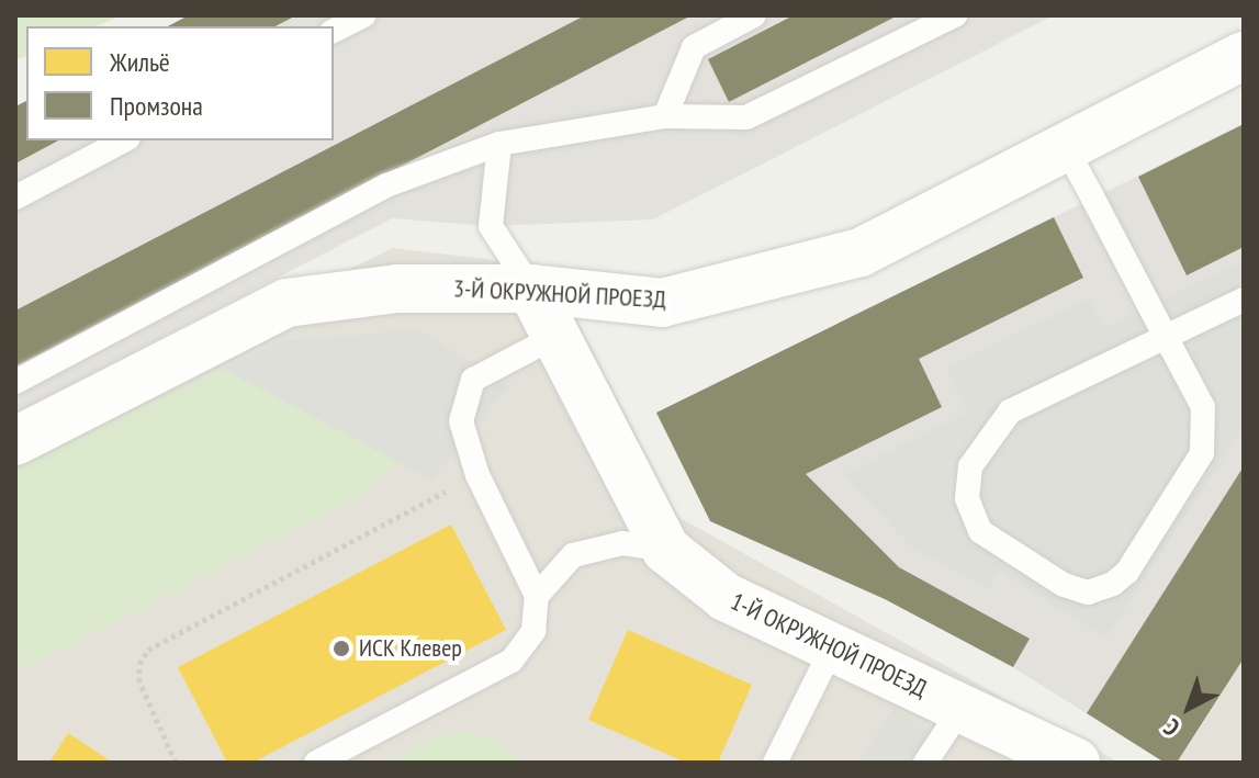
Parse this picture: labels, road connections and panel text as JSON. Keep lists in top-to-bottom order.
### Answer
{
  "streets": {
    "street": ["3-Й ОКРУЖНОЙ ПРОЕЗД", "1-Й ОКРУЖНОЙ ПРОЕЗД"]
  },
  "crossings": [
    ["3-Й ОКРУЖНОЙ ПРОЕЗД", "1-Й ОКРУЖНОЙ ПРОЕЗД"]
  ],
  "places": ["ИСК Клевер"],
  "legend": ["Жильё", "Промзона"],
  "north": "bottom left"
}
